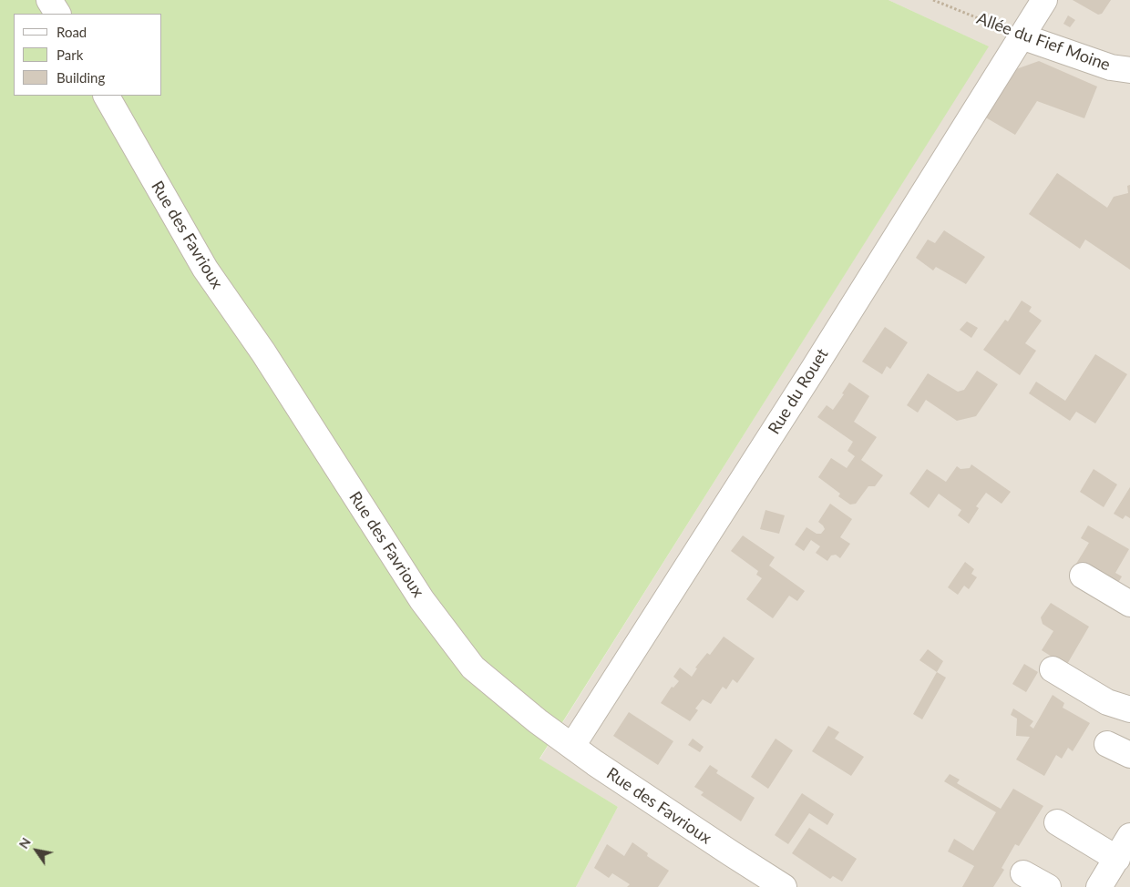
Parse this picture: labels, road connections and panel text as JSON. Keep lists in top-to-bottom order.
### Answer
{
  "streets": {
    "street": ["Allée du Fief Moine", "Rue des Favrioux", "Rue du Rouet"]
  },
  "crossings": [
    ["Allée du Fief Moine", "Rue du Rouet"],
    ["Rue des Favrioux", "Rue du Rouet"]
  ],
  "legend": ["Road", "Park", "Building"],
  "north": "top left"
}
